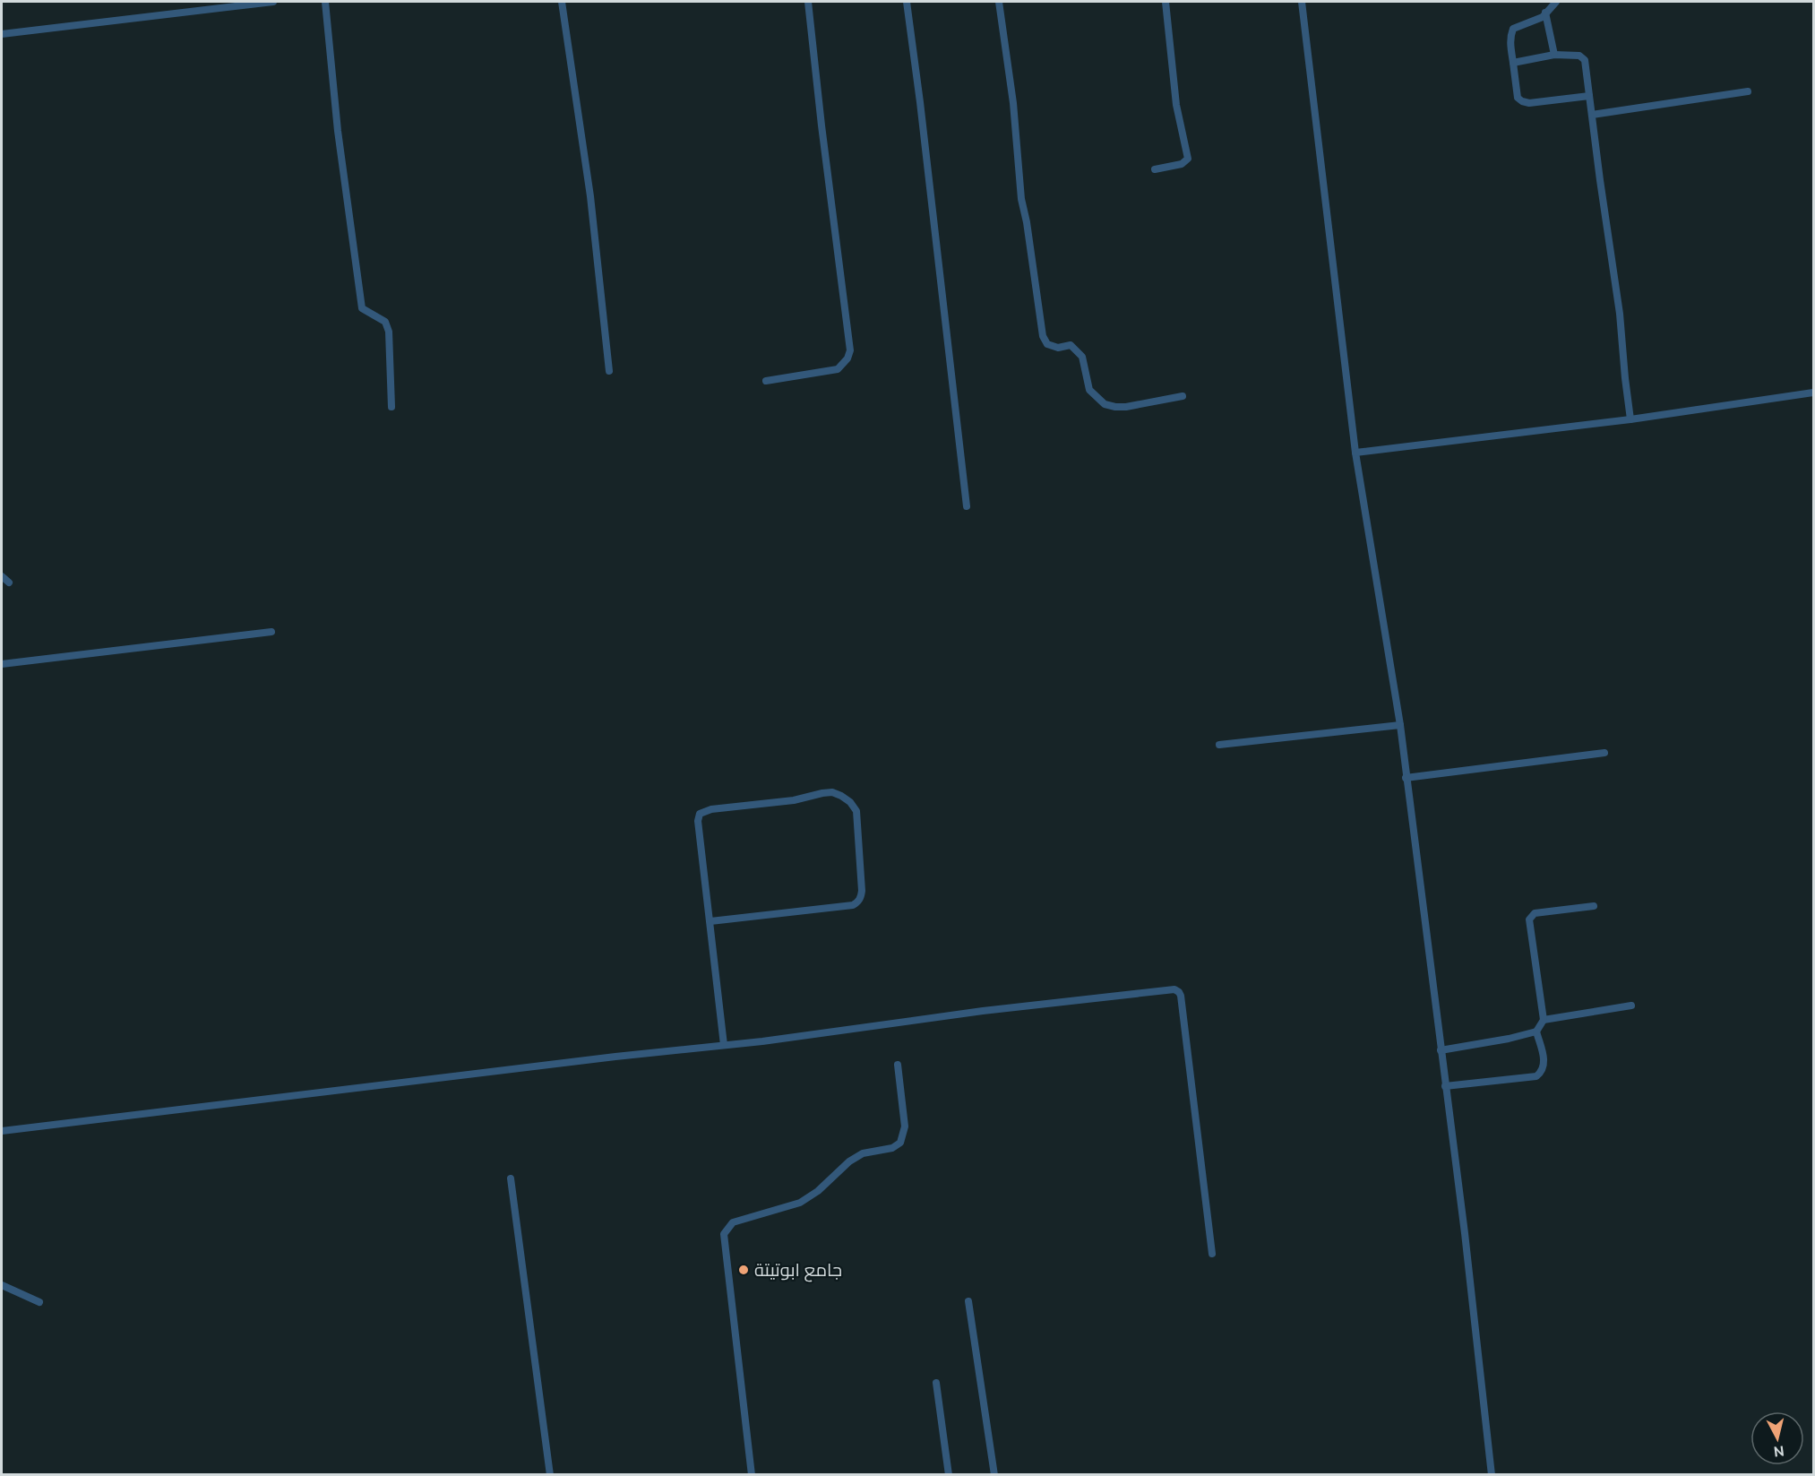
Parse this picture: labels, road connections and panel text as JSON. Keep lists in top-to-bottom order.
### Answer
{
  "places": ["جامع ابوتيتة"],
  "north": "bottom"
}
